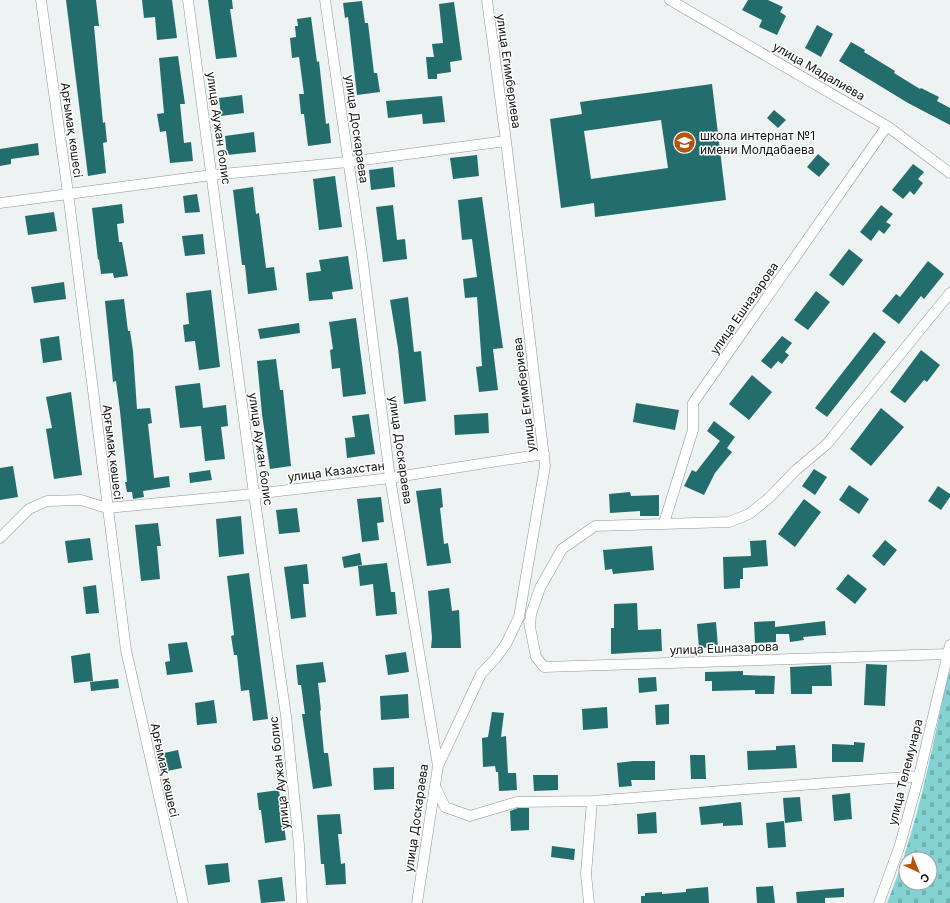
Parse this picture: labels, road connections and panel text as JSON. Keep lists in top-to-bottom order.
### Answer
{
  "streets": {
    "street": [
      "улица Егимбериева",
      "улица Мадалиева",
      "улица Аужан болис",
      "улица Доскараева",
      "Арғымақ көшесі",
      "улица Ешназарова",
      "улица Казахстан",
      "улица Телемунара"
    ]
  },
  "crossings": [
    ["улица Егимбериева", "улица Доскараева"],
    ["улица Егимбериева", "улица Ешназарова"],
    ["улица Егимбериева", "улица Казахстан"],
    ["улица Мадалиева", "улица Ешназарова"],
    ["улица Аужан болис", "улица Казахстан"],
    ["улица Доскараева", "улица Казахстан"],
    ["Арғымақ көшесі", "улица Казахстан"],
    ["улица Ешназарова", "улица Телемунара"]
  ],
  "places": {
    "school or university": ["школа интернат №1 имени Молдабаева"]
  },
  "north": "bottom right"
}
